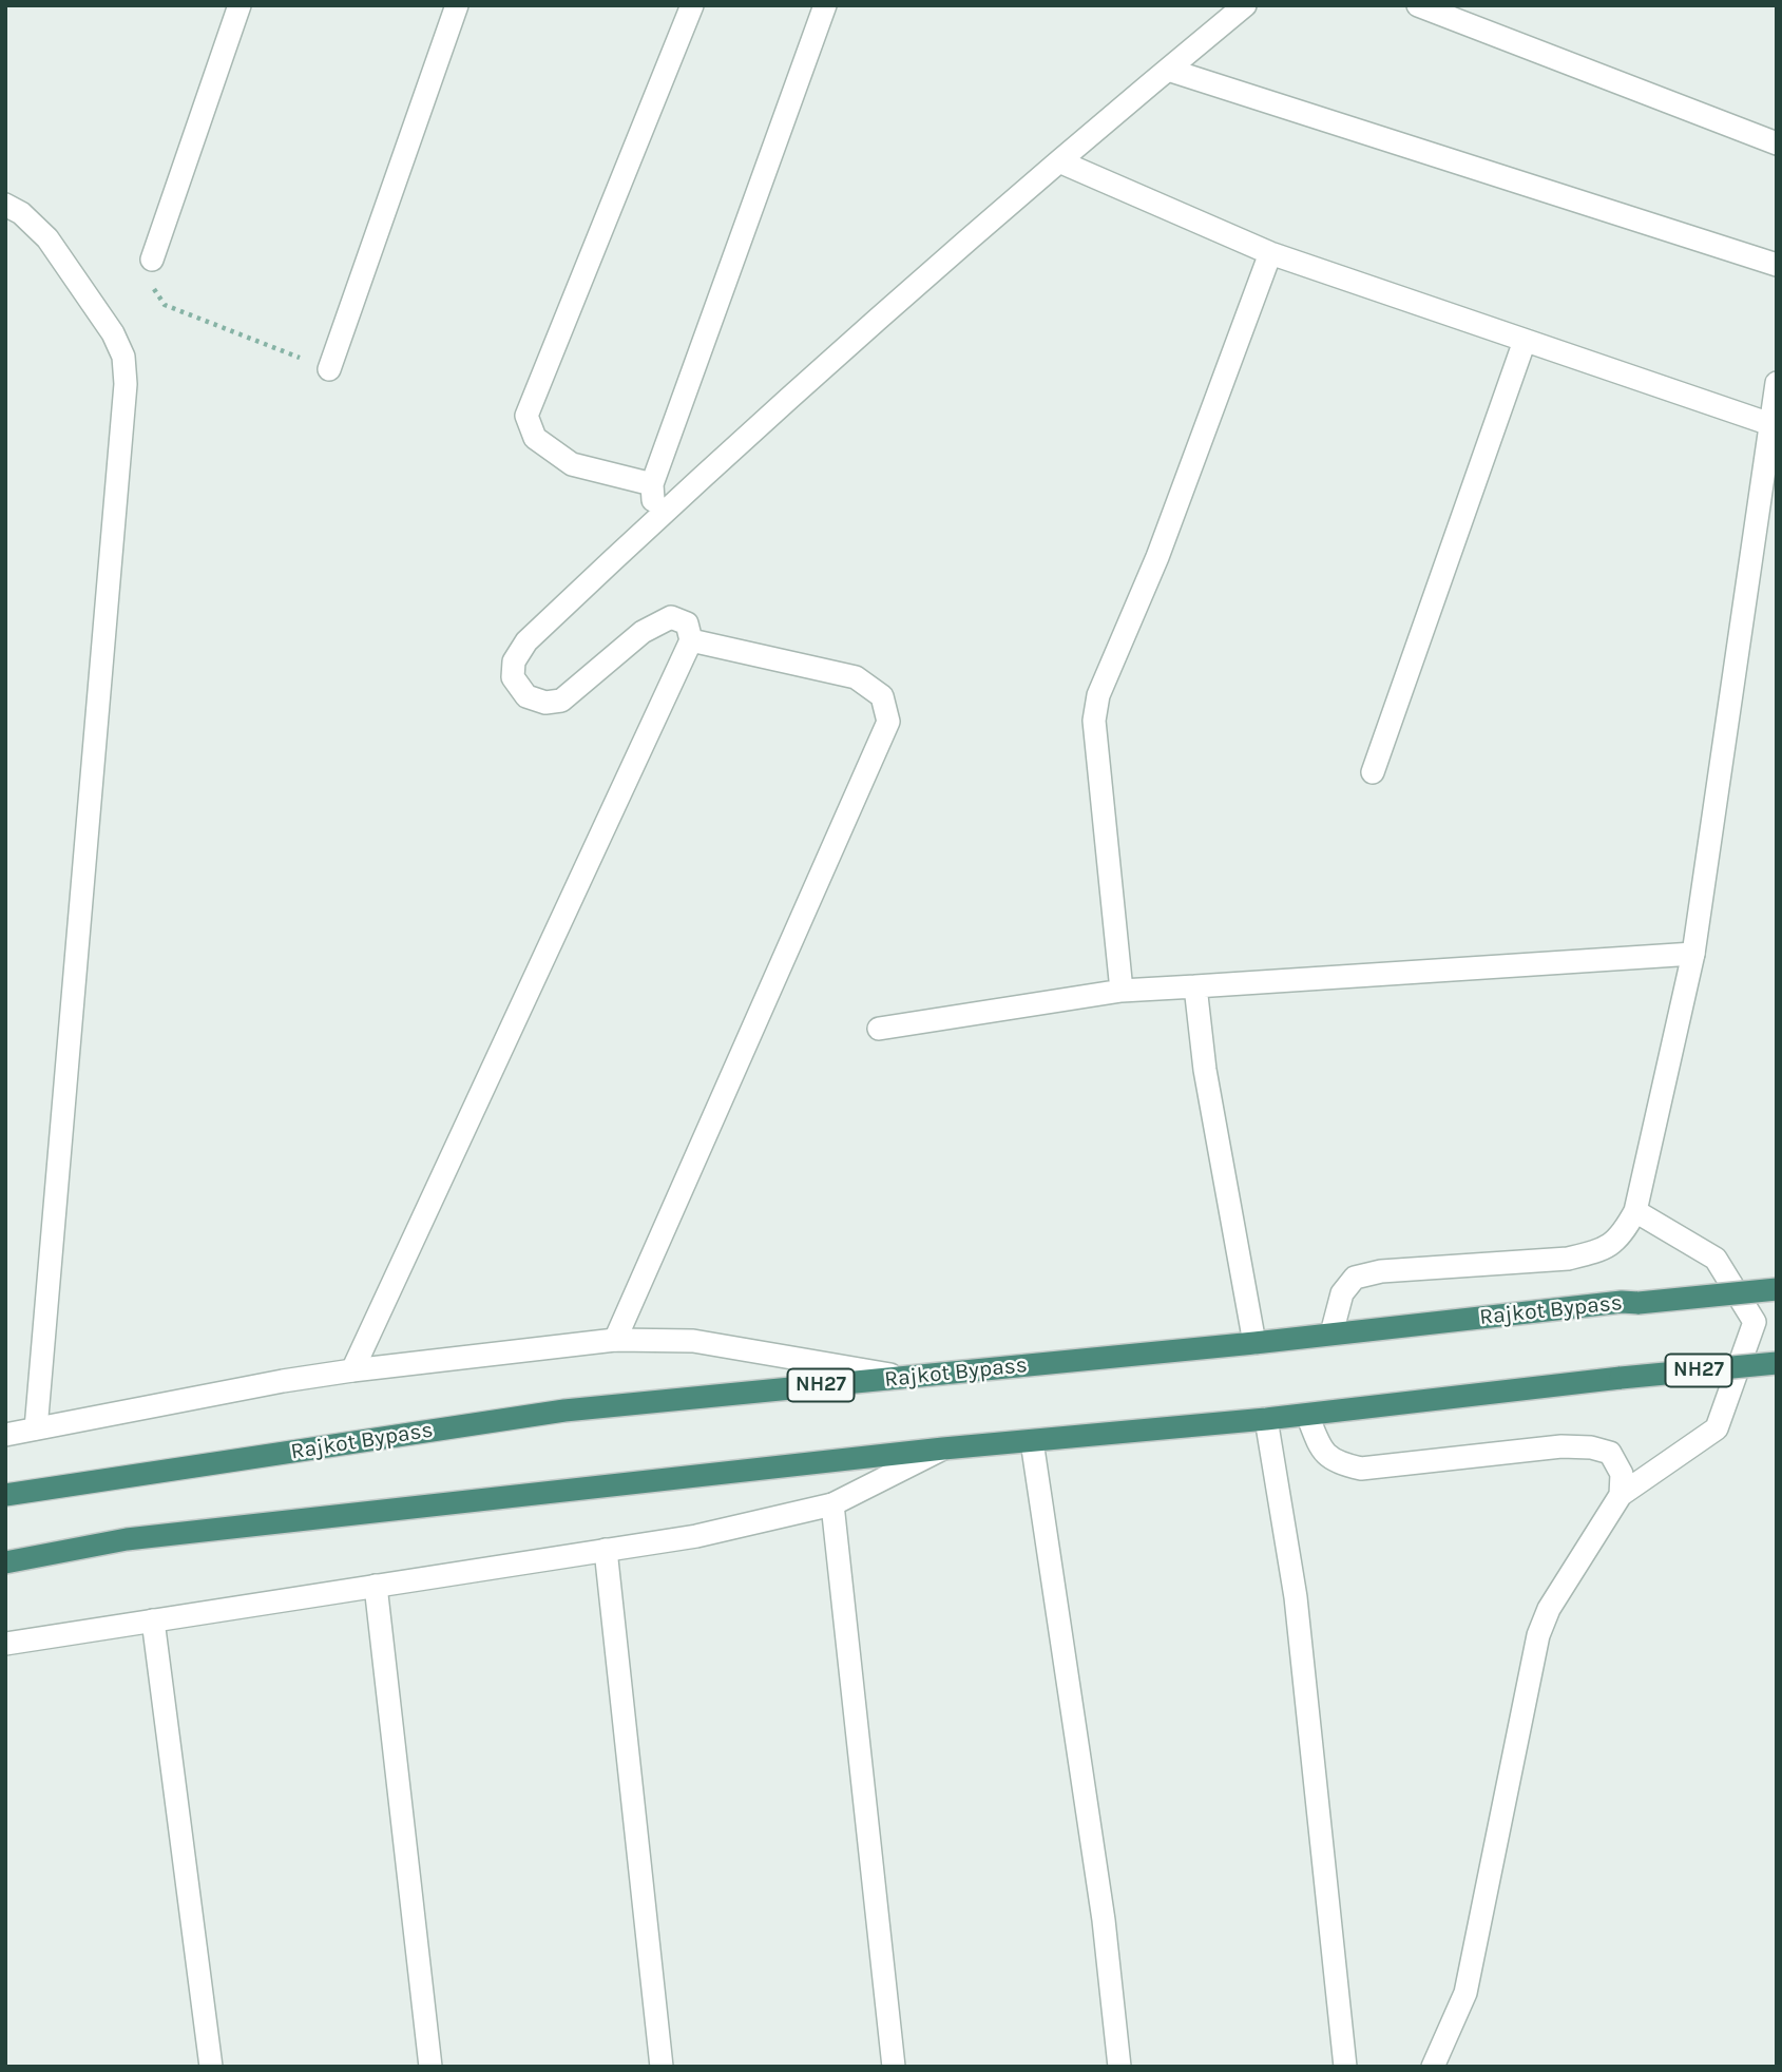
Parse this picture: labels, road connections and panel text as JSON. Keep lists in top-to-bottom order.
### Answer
{
  "streets": {
    "highway": ["Rajkot Bypass", "NH27"]
  }
}
